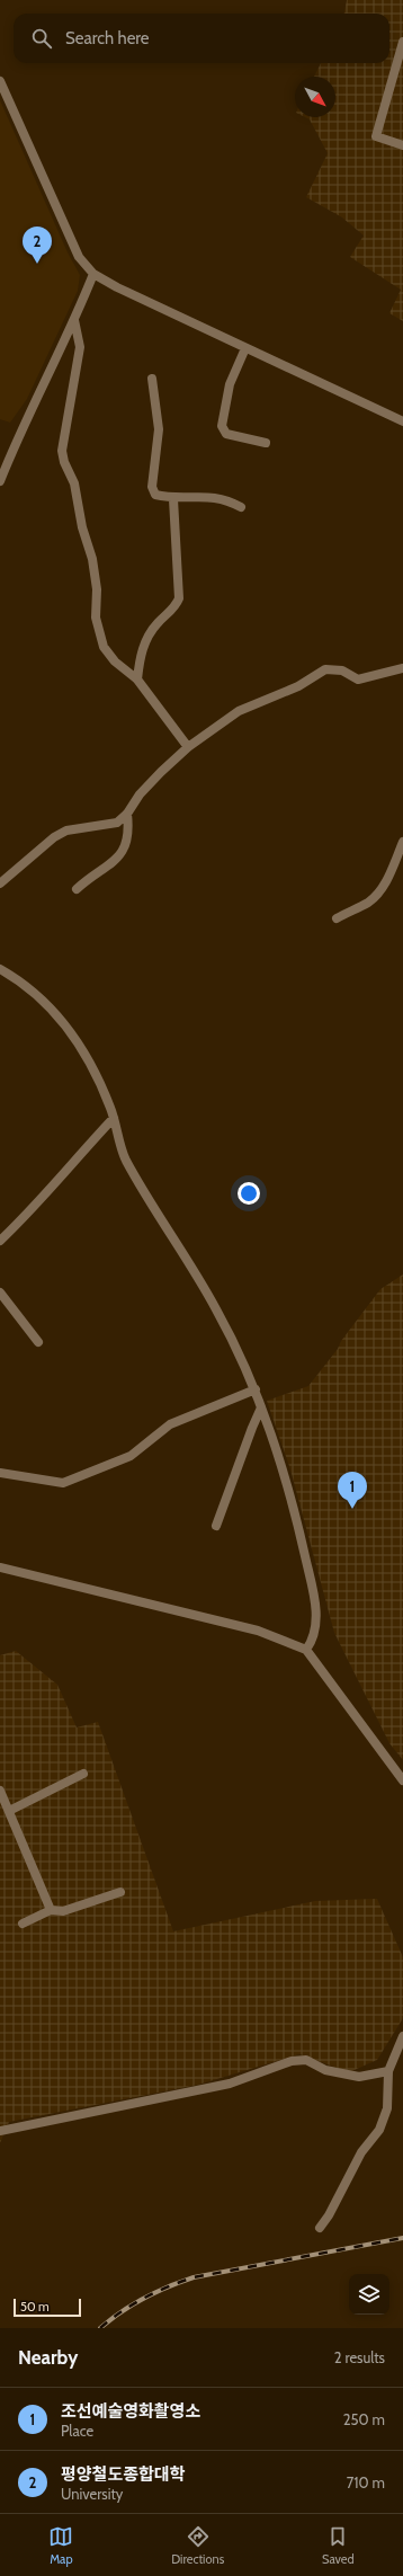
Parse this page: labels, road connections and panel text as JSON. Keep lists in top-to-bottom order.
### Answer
{
  "scale_bar": "50 m",
  "north": "bottom right",
  "page": {
    "search": "Search here",
    "pins": ["2", "1"],
    "scale": "50 m",
    "heading": ["Nearby", "2 results"],
    "list": [
      {
        "mark": "1",
        "name": "조선예술영화촬영소",
        "note": "Place",
        "value": "250 m"
      },
      {
        "mark": "2",
        "name": "평양철도종합대학",
        "note": "University",
        "value": "710 m"
      }
    ],
    "nav": ["Map", "Directions", "Saved"]
  }
}
